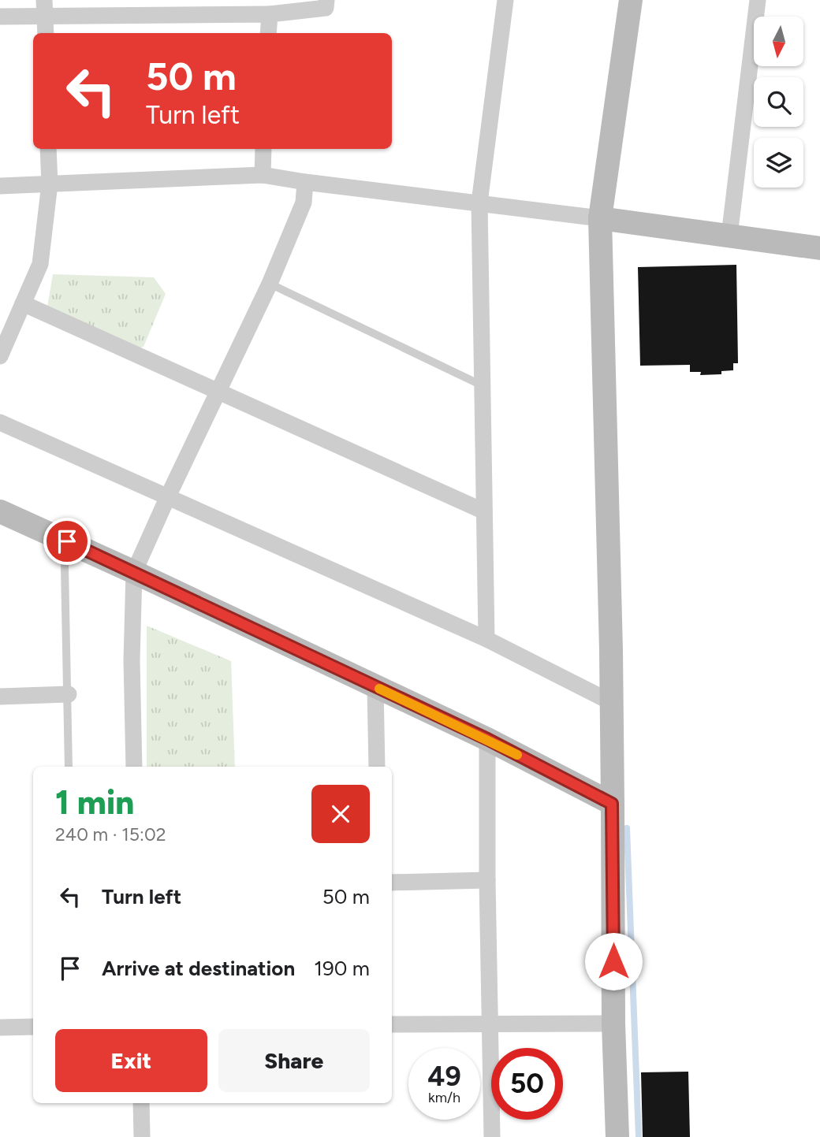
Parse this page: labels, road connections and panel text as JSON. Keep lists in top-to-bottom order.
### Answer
{
  "north": "bottom",
  "page": {
    "turn": ["50 m", "Turn left"],
    "heading": ["1 min", "240 m · 15:02"],
    "list": [
      {
        "name": "Turn left",
        "value": "50 m"
      },
      {
        "name": "Arrive at destination",
        "value": "190 m"
      }
    ],
    "buttons": ["Exit", "Share"],
    "speed": "49 km/h",
    "limit": "50"
  }
}
